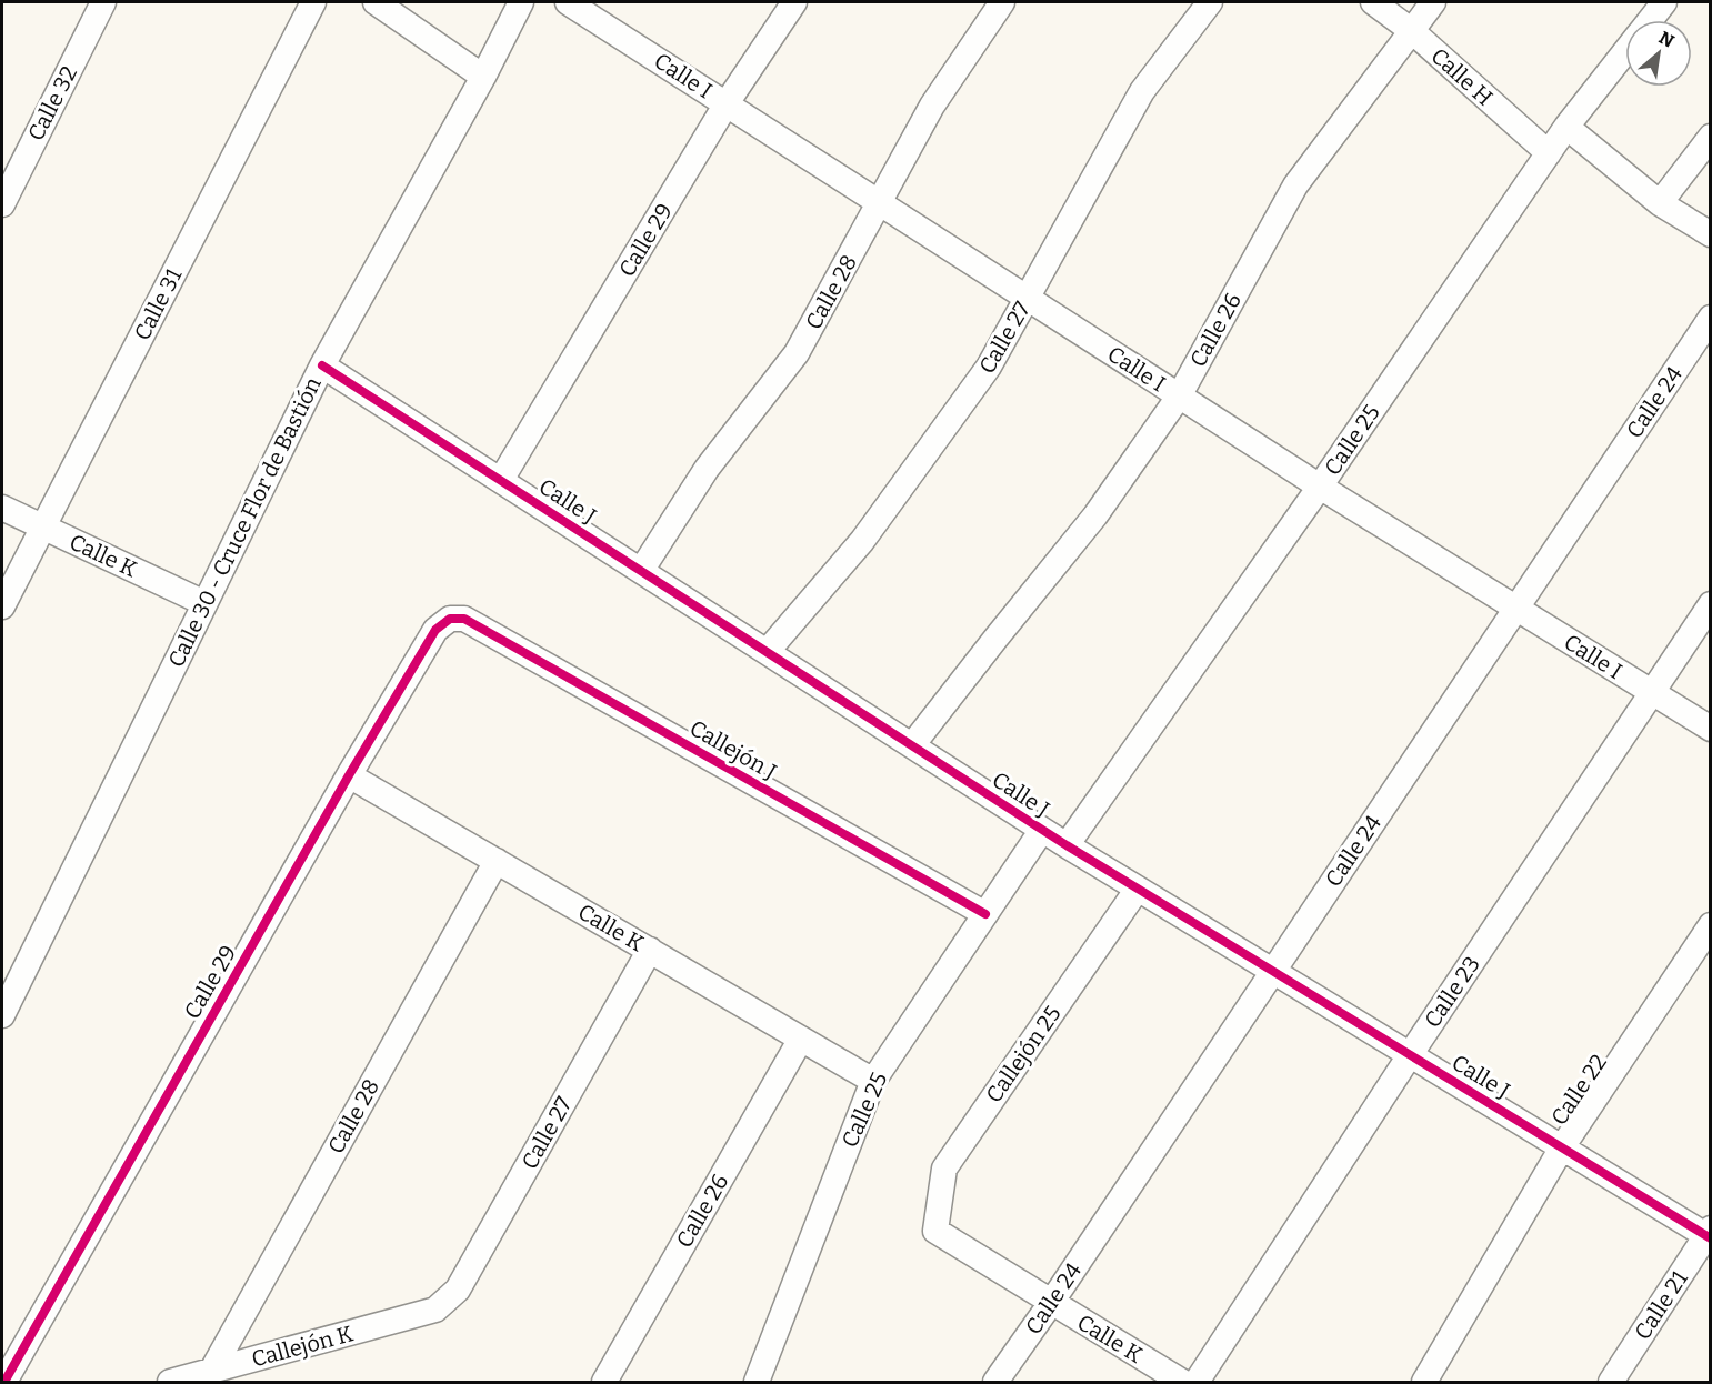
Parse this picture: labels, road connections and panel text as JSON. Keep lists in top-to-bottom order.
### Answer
{
  "streets": {
    "street": [
      "Calle I",
      "Calle H",
      "Calle 32",
      "Calle 29",
      "Calle 28",
      "Calle 31",
      "Calle 26",
      "Calle 27",
      "Calle 24",
      "Calle 25",
      "Calle J",
      "Calle 30 - Cruce Flor de Bastión",
      "Calle K",
      "Callejón J",
      "Calle 23",
      "Callejón 25",
      "Calle 22",
      "Calle 21",
      "Callejón K"
    ]
  },
  "crossings": [
    ["Calle I", "Calle 29"],
    ["Calle I", "Calle 28"],
    ["Calle I", "Calle 26"],
    ["Calle I", "Calle 27"],
    ["Calle I", "Calle 24"],
    ["Calle I", "Calle 25"],
    ["Calle I", "Calle 23"],
    ["Calle H", "Calle 26"],
    ["Calle H", "Calle 25"],
    ["Calle 29", "Calle J"],
    ["Calle 29", "Calle K"],
    ["Calle 29", "Callejón J"],
    ["Calle 28", "Calle J"],
    ["Calle 28", "Calle K"],
    ["Calle 28", "Callejón K"],
    ["Calle 31", "Calle K"],
    ["Calle 26", "Calle J"],
    ["Calle 26", "Calle K"],
    ["Calle 27", "Calle J"],
    ["Calle 27", "Calle K"],
    ["Calle 27", "Callejón K"],
    ["Calle 24", "Calle J"],
    ["Calle 24", "Calle K"],
    ["Calle 25", "Calle J"],
    ["Calle 25", "Calle K"],
    ["Calle 25", "Callejón J"],
    ["Calle J", "Calle 30 - Cruce Flor de Bastión"],
    ["Calle J", "Calle 23"],
    ["Calle J", "Callejón 25"],
    ["Calle J", "Calle 22"],
    ["Calle J", "Calle 21"],
    ["Calle 30 - Cruce Flor de Bastión", "Calle K"],
    ["Calle K", "Callejón 25"]
  ],
  "north": "top right"
}
